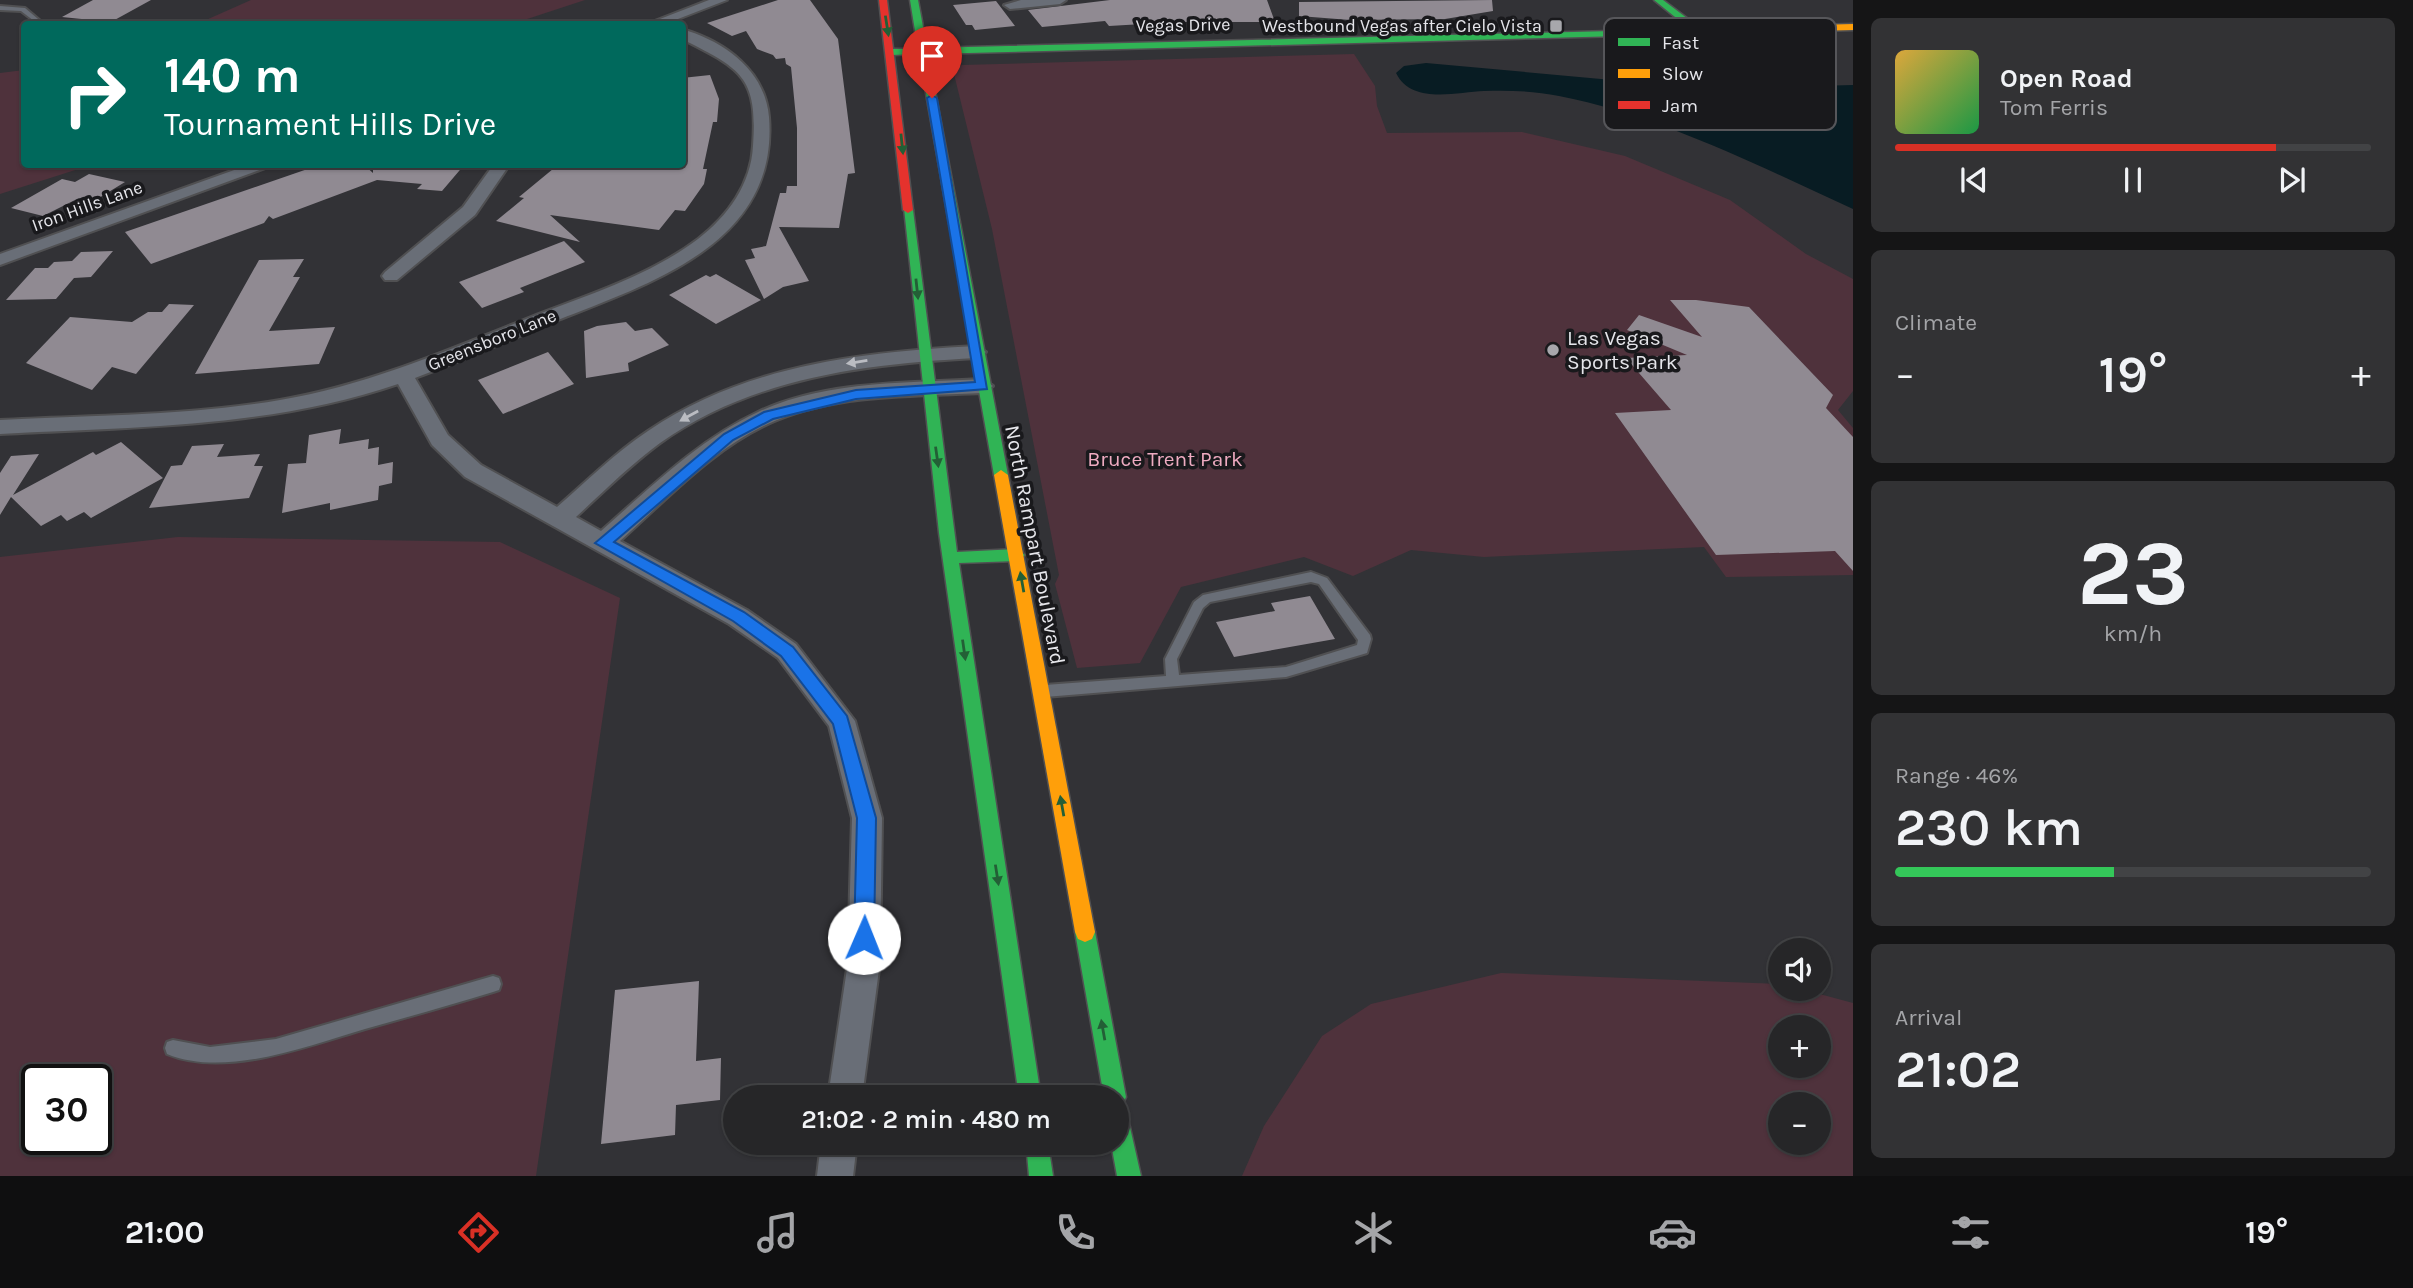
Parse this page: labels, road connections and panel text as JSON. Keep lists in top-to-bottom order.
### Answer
{
  "streets": {
    "main road": ["Vegas Drive", "North Rampart Boulevard"],
    "street": ["Iron Hills Lane", "Greensboro Lane"]
  },
  "crossings": [
    ["Vegas Drive", "North Rampart Boulevard"]
  ],
  "parks": ["Bruce Trent Park"],
  "places": {
    "transit": ["Westbound Vegas after Cielo Vista"],
    "other": ["Las Vegas Sports Park"]
  },
  "legend": ["Fast", "Slow", "Jam"],
  "page": {
    "turn": ["140 m", "Tournament Hills Drive"],
    "song": ["Open Road", "Tom Ferris"],
    "tile": [
      "Climate",
      ["23", "km/h"],
      ["Range · 46%", "230 km"],
      ["Arrival", "21:02"]
    ],
    "heat": ["−", "19°", "+"],
    "map_buttons": ["+", "−"],
    "limit": "30",
    "trip": "21:02 · 2 min · 480 m",
    "tabs": ["21:00", "19°"]
  }
}
